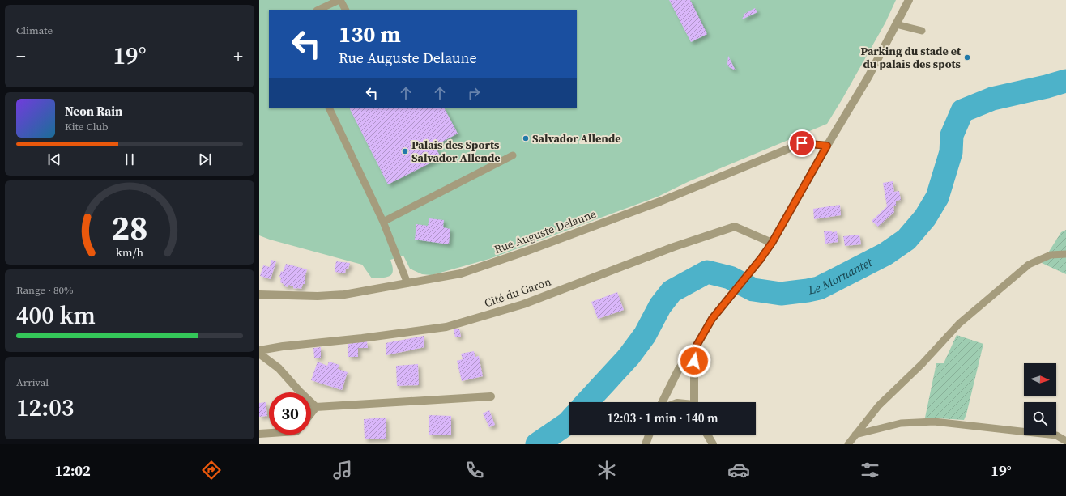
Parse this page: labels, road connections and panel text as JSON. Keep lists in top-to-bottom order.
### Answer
{
  "streets": {
    "street": ["Rue Auguste Delaune", "Cité du Garon"]
  },
  "water": ["Le Mornantet"],
  "places": ["Parking du stade et du palais des spots", "Salvador Allende", "Palais des Sports Salvador Allende"],
  "north": "right",
  "page": {
    "tile": [
      "Climate",
      ["Range · 80%", "400 km"],
      ["Arrival", "12:03"]
    ],
    "turn": ["130 m", "Rue Auguste Delaune"],
    "heat": ["−", "19°", "+"],
    "song": ["Neon Rain", "Kite Club"],
    "limit": "30",
    "trip": "12:03 · 1 min · 140 m",
    "tabs": ["12:02", "19°"],
    "gauge": ["28", "km/h"]
  }
}
